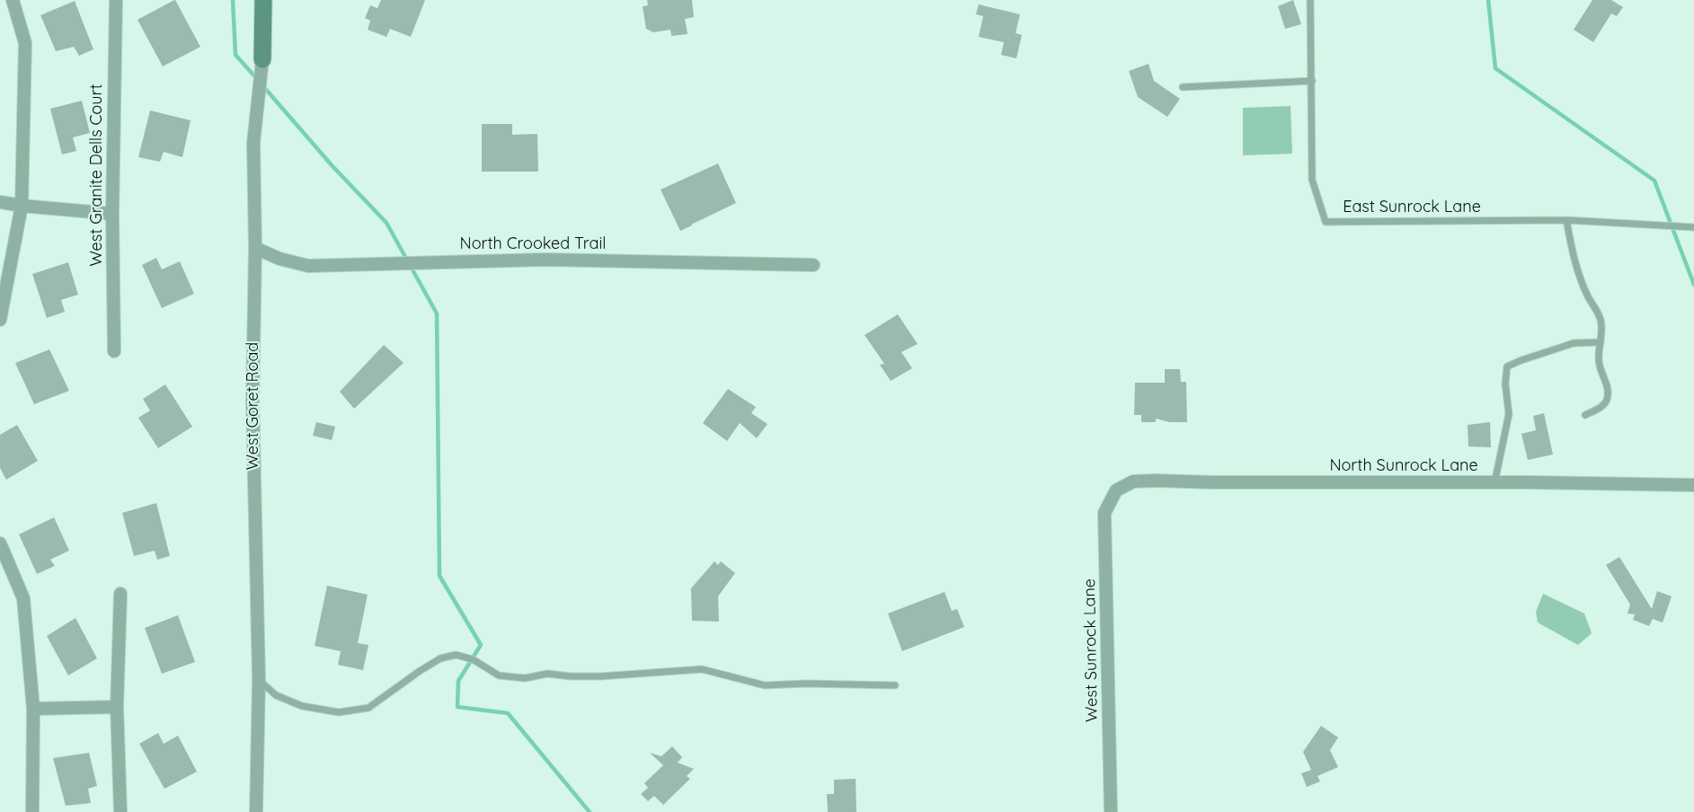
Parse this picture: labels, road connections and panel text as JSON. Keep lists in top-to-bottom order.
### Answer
{
  "streets": {
    "street": [
      "West Granite Dells Court",
      "North Crooked Trail",
      "West Goret Road",
      "North Sunrock Lane",
      "West Sunrock Lane"
    ],
    "lane": ["East Sunrock Lane"]
  },
  "crossings": [
    ["North Crooked Trail", "West Goret Road"],
    ["North Sunrock Lane", "West Sunrock Lane"]
  ]
}
